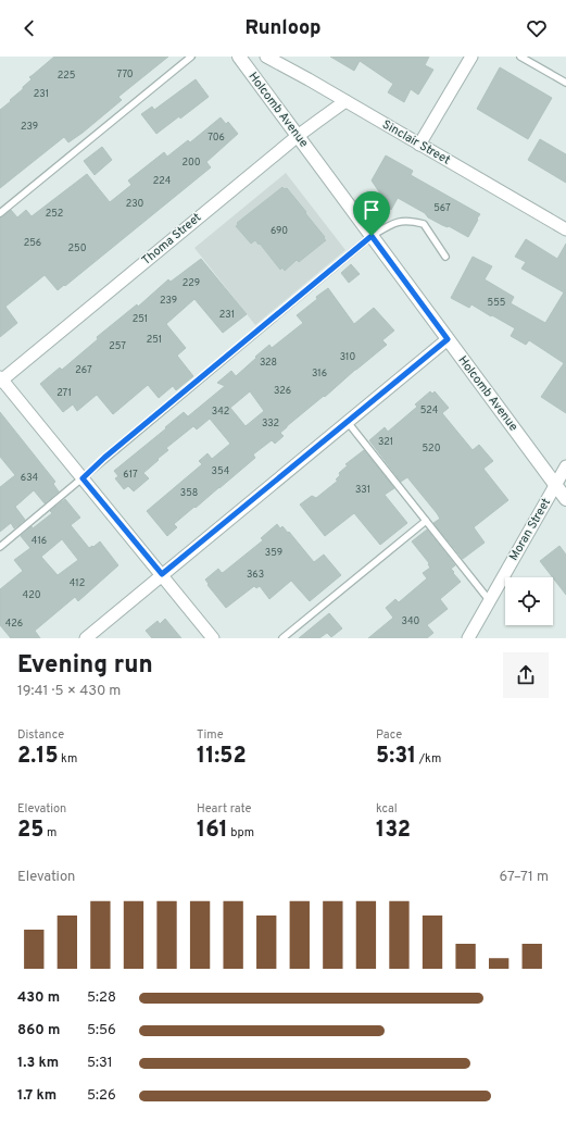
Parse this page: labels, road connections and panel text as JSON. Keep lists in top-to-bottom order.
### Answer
{
  "streets": {
    "street": [
      "Holcomb Avenue",
      "Sinclair Street",
      "Thoma Street",
      "Moran Street"
    ]
  },
  "crossings": [
    ["Holcomb Avenue", "Thoma Street"],
    ["Holcomb Avenue", "Moran Street"],
    ["Sinclair Street", "Thoma Street"]
  ],
  "house_numbers": [
    "770",
    "225",
    "231",
    "239",
    "706",
    "200",
    "224",
    "230",
    "567",
    "252",
    "690",
    "256",
    "250",
    "229",
    "239",
    "555",
    "231",
    "251",
    "251",
    "257",
    "310",
    "328",
    "267",
    "316",
    "326",
    "271",
    "524",
    "342",
    "332",
    "321",
    "520",
    "354",
    "617",
    "634",
    "331",
    "358",
    "416",
    "359",
    "363",
    "412",
    "420",
    "340",
    "426"
  ],
  "page": {
    "header": "Runloop",
    "heading": ["Evening run", "19:41 · 5 × 430 m"],
    "stats": [
      ["Distance", "2.15 km"],
      ["Time", "11:52"],
      ["Pace", "5:31 /km"],
      ["Elevation", "25 m"],
      ["Heart rate", "161 bpm"],
      ["kcal", "132"]
    ],
    "chart": ["Elevation", "67–71 m"],
    "list": [
      {
        "name": "430 m",
        "note": "5:28"
      },
      {
        "name": "860 m",
        "note": "5:56"
      },
      {
        "name": "1.3 km",
        "note": "5:31"
      },
      {
        "name": "1.7 km",
        "note": "5:26"
      }
    ]
  }
}
